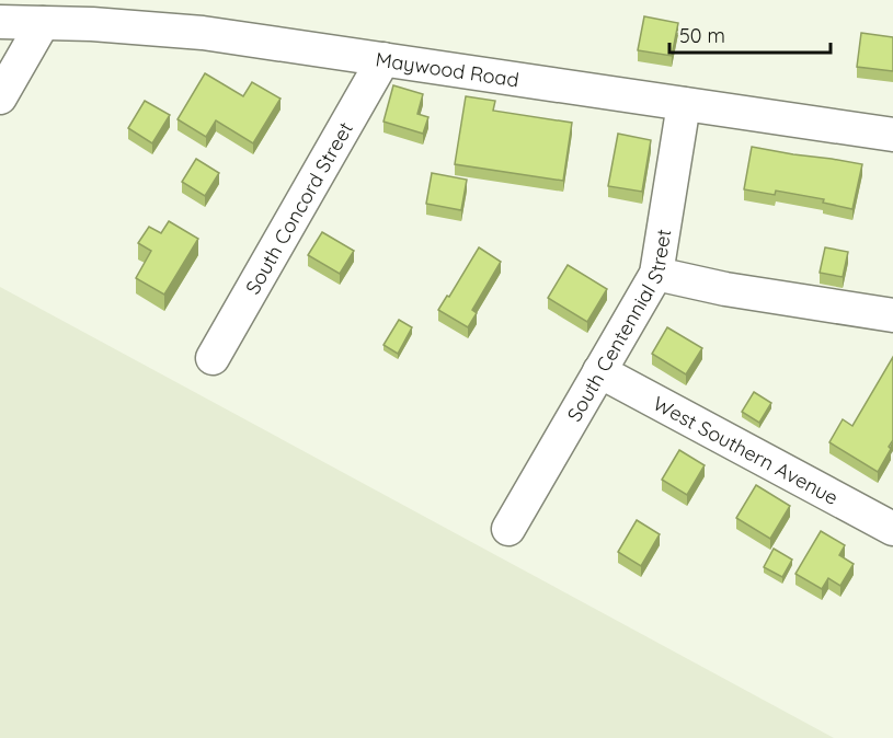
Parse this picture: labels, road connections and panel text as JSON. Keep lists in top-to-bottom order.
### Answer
{
  "streets": {
    "street": [
      "Maywood Road",
      "South Concord Street",
      "South Centennial Street",
      "West Southern Avenue"
    ]
  },
  "crossings": [
    ["Maywood Road", "South Concord Street"],
    ["Maywood Road", "South Centennial Street"],
    ["South Centennial Street", "West Southern Avenue"]
  ],
  "scale_bar": "50 m"
}
